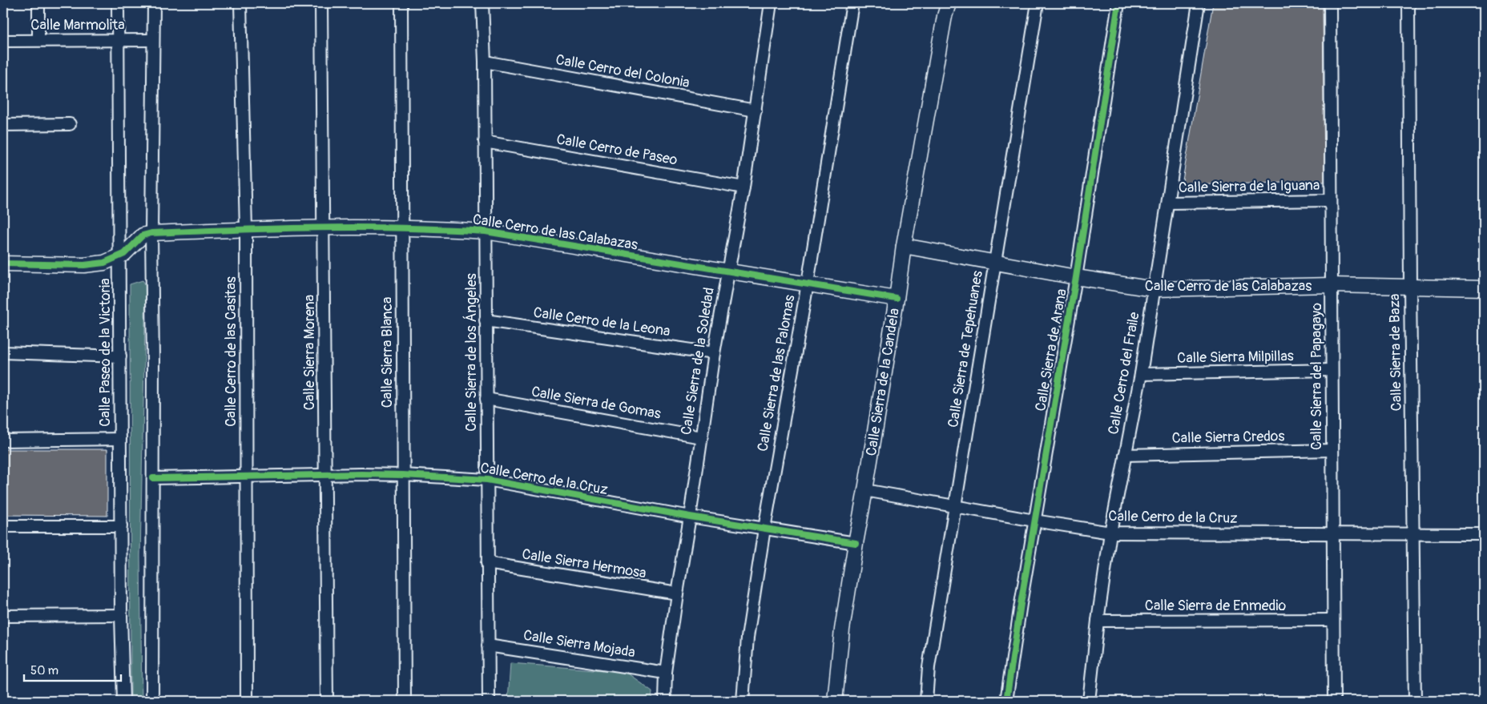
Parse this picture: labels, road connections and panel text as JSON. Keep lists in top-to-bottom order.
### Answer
{
  "streets": {
    "street": [
      "Calle Marmolita",
      "Calle Cerro del Colonia",
      "Calle Cerro de Paseo",
      "Calle Sierra de la Iguana",
      "Calle Cerro de las Calabazas",
      "Calle Cerro de la Leona",
      "Calle Sierra de Tepehuanes",
      "Calle Sierra de Arana",
      "Calle Cerro de las Casitas",
      "Calle Paseo de la Victoria",
      "Calle Sierra Morena",
      "Calle Sierra Blanca",
      "Calle Sierra de los Ángeles",
      "Calle Sierra de Baza",
      "Calle Sierra Milpillas",
      "Calle Sierra de la Soledad",
      "Calle Sierra de las Palomas",
      "Calle Cerro del Fraile",
      "Calle Sierra del Papagayo",
      "Calle Sierra de la Candela",
      "Calle Sierra de Gomas",
      "Calle Sierra Credos",
      "Calle Cerro de la Cruz",
      "Calle Sierra Hermosa",
      "Calle Sierra de Enmedio",
      "Calle Sierra Mojada"
    ]
  },
  "crossings": [
    ["Calle Marmolita", "Calle Paseo de la Victoria"],
    ["Calle Cerro del Colonia", "Calle Sierra de los Ángeles"],
    ["Calle Cerro del Colonia", "Calle Sierra de la Soledad"],
    ["Calle Cerro de Paseo", "Calle Sierra de los Ángeles"],
    ["Calle Cerro de Paseo", "Calle Sierra de la Soledad"],
    ["Calle Sierra de la Iguana", "Calle Cerro del Fraile"],
    ["Calle Sierra de la Iguana", "Calle Sierra del Papagayo"],
    ["Calle Cerro de las Calabazas", "Calle Sierra de Tepehuanes"],
    ["Calle Cerro de las Calabazas", "Calle Sierra de Arana"],
    ["Calle Cerro de las Calabazas", "Calle Cerro de las Casitas"],
    ["Calle Cerro de las Calabazas", "Calle Paseo de la Victoria"],
    ["Calle Cerro de las Calabazas", "Calle Sierra Morena"],
    ["Calle Cerro de las Calabazas", "Calle Sierra Blanca"],
    ["Calle Cerro de las Calabazas", "Calle Sierra de los Ángeles"],
    ["Calle Cerro de las Calabazas", "Calle Sierra de Baza"],
    ["Calle Cerro de las Calabazas", "Calle Sierra de la Soledad"],
    ["Calle Cerro de las Calabazas", "Calle Sierra de las Palomas"],
    ["Calle Cerro de las Calabazas", "Calle Cerro del Fraile"],
    ["Calle Cerro de las Calabazas", "Calle Sierra del Papagayo"],
    ["Calle Cerro de las Calabazas", "Calle Sierra de la Candela"],
    ["Calle Cerro de la Leona", "Calle Sierra de los Ángeles"],
    ["Calle Cerro de la Leona", "Calle Sierra de la Soledad"],
    ["Calle Sierra de Tepehuanes", "Calle Cerro de la Cruz"],
    ["Calle Sierra de Arana", "Calle Cerro de la Cruz"],
    ["Calle Cerro de las Casitas", "Calle Cerro de la Cruz"],
    ["Calle Sierra Morena", "Calle Cerro de la Cruz"],
    ["Calle Sierra Blanca", "Calle Cerro de la Cruz"],
    ["Calle Sierra de los Ángeles", "Calle Sierra de Gomas"],
    ["Calle Sierra de los Ángeles", "Calle Cerro de la Cruz"],
    ["Calle Sierra de los Ángeles", "Calle Sierra Hermosa"],
    ["Calle Sierra de los Ángeles", "Calle Sierra Mojada"],
    ["Calle Sierra de Baza", "Calle Cerro de la Cruz"],
    ["Calle Sierra Milpillas", "Calle Cerro del Fraile"],
    ["Calle Sierra Milpillas", "Calle Sierra del Papagayo"],
    ["Calle Sierra de la Soledad", "Calle Sierra de Gomas"],
    ["Calle Sierra de la Soledad", "Calle Cerro de la Cruz"],
    ["Calle Sierra de la Soledad", "Calle Sierra Hermosa"],
    ["Calle Sierra de la Soledad", "Calle Sierra Mojada"],
    ["Calle Sierra de las Palomas", "Calle Cerro de la Cruz"],
    ["Calle Cerro del Fraile", "Calle Sierra Credos"],
    ["Calle Cerro del Fraile", "Calle Cerro de la Cruz"],
    ["Calle Cerro del Fraile", "Calle Sierra de Enmedio"],
    ["Calle Sierra del Papagayo", "Calle Sierra Credos"],
    ["Calle Sierra del Papagayo", "Calle Cerro de la Cruz"],
    ["Calle Sierra del Papagayo", "Calle Sierra de Enmedio"],
    ["Calle Sierra de la Candela", "Calle Cerro de la Cruz"]
  ],
  "scale_bar": "50 m"
}
